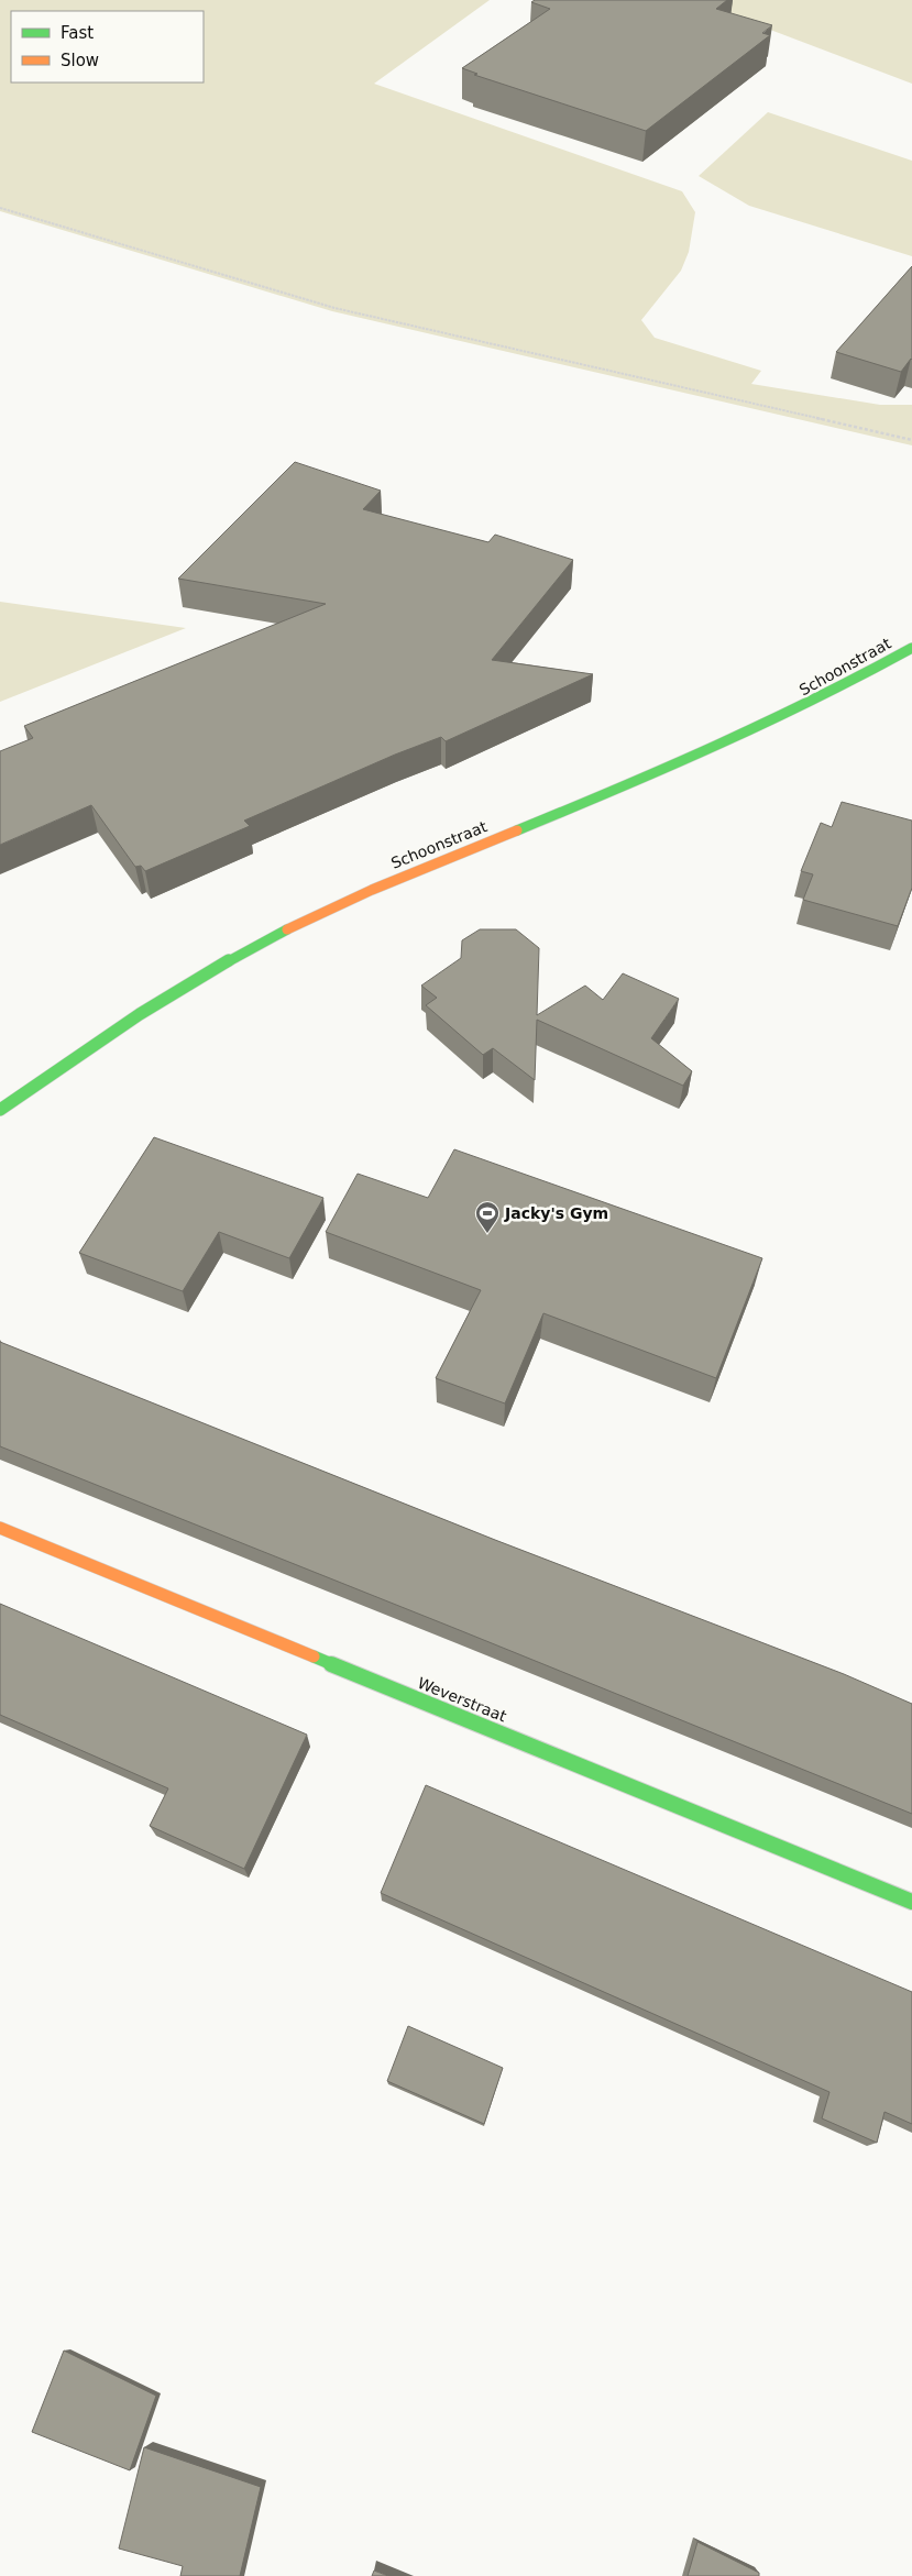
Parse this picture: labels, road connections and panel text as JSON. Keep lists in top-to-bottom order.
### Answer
{
  "streets": {
    "street": ["Schoonstraat", "Weverstraat"]
  },
  "places": {
    "sports": ["Jacky's Gym"]
  },
  "legend": ["Fast", "Slow"]
}
